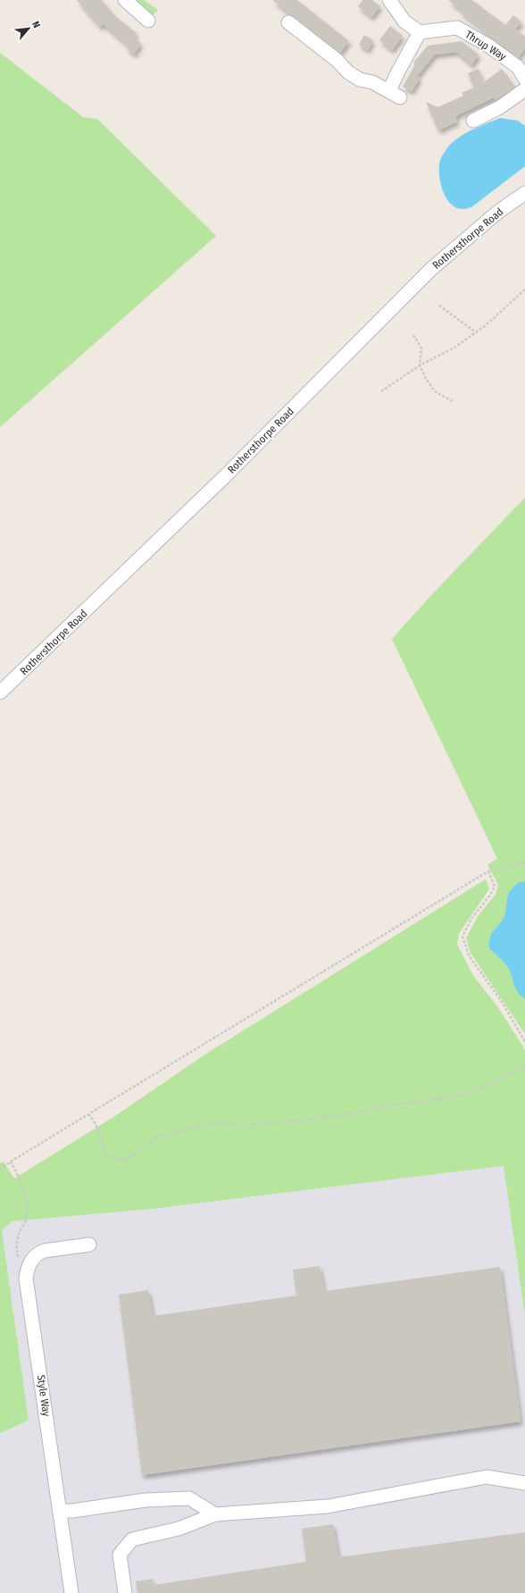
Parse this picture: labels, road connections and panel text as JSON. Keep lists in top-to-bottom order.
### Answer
{
  "streets": {
    "street": ["Thrup Way", "Rothersthorpe Road", "Style Way"]
  },
  "north": "top right"
}
